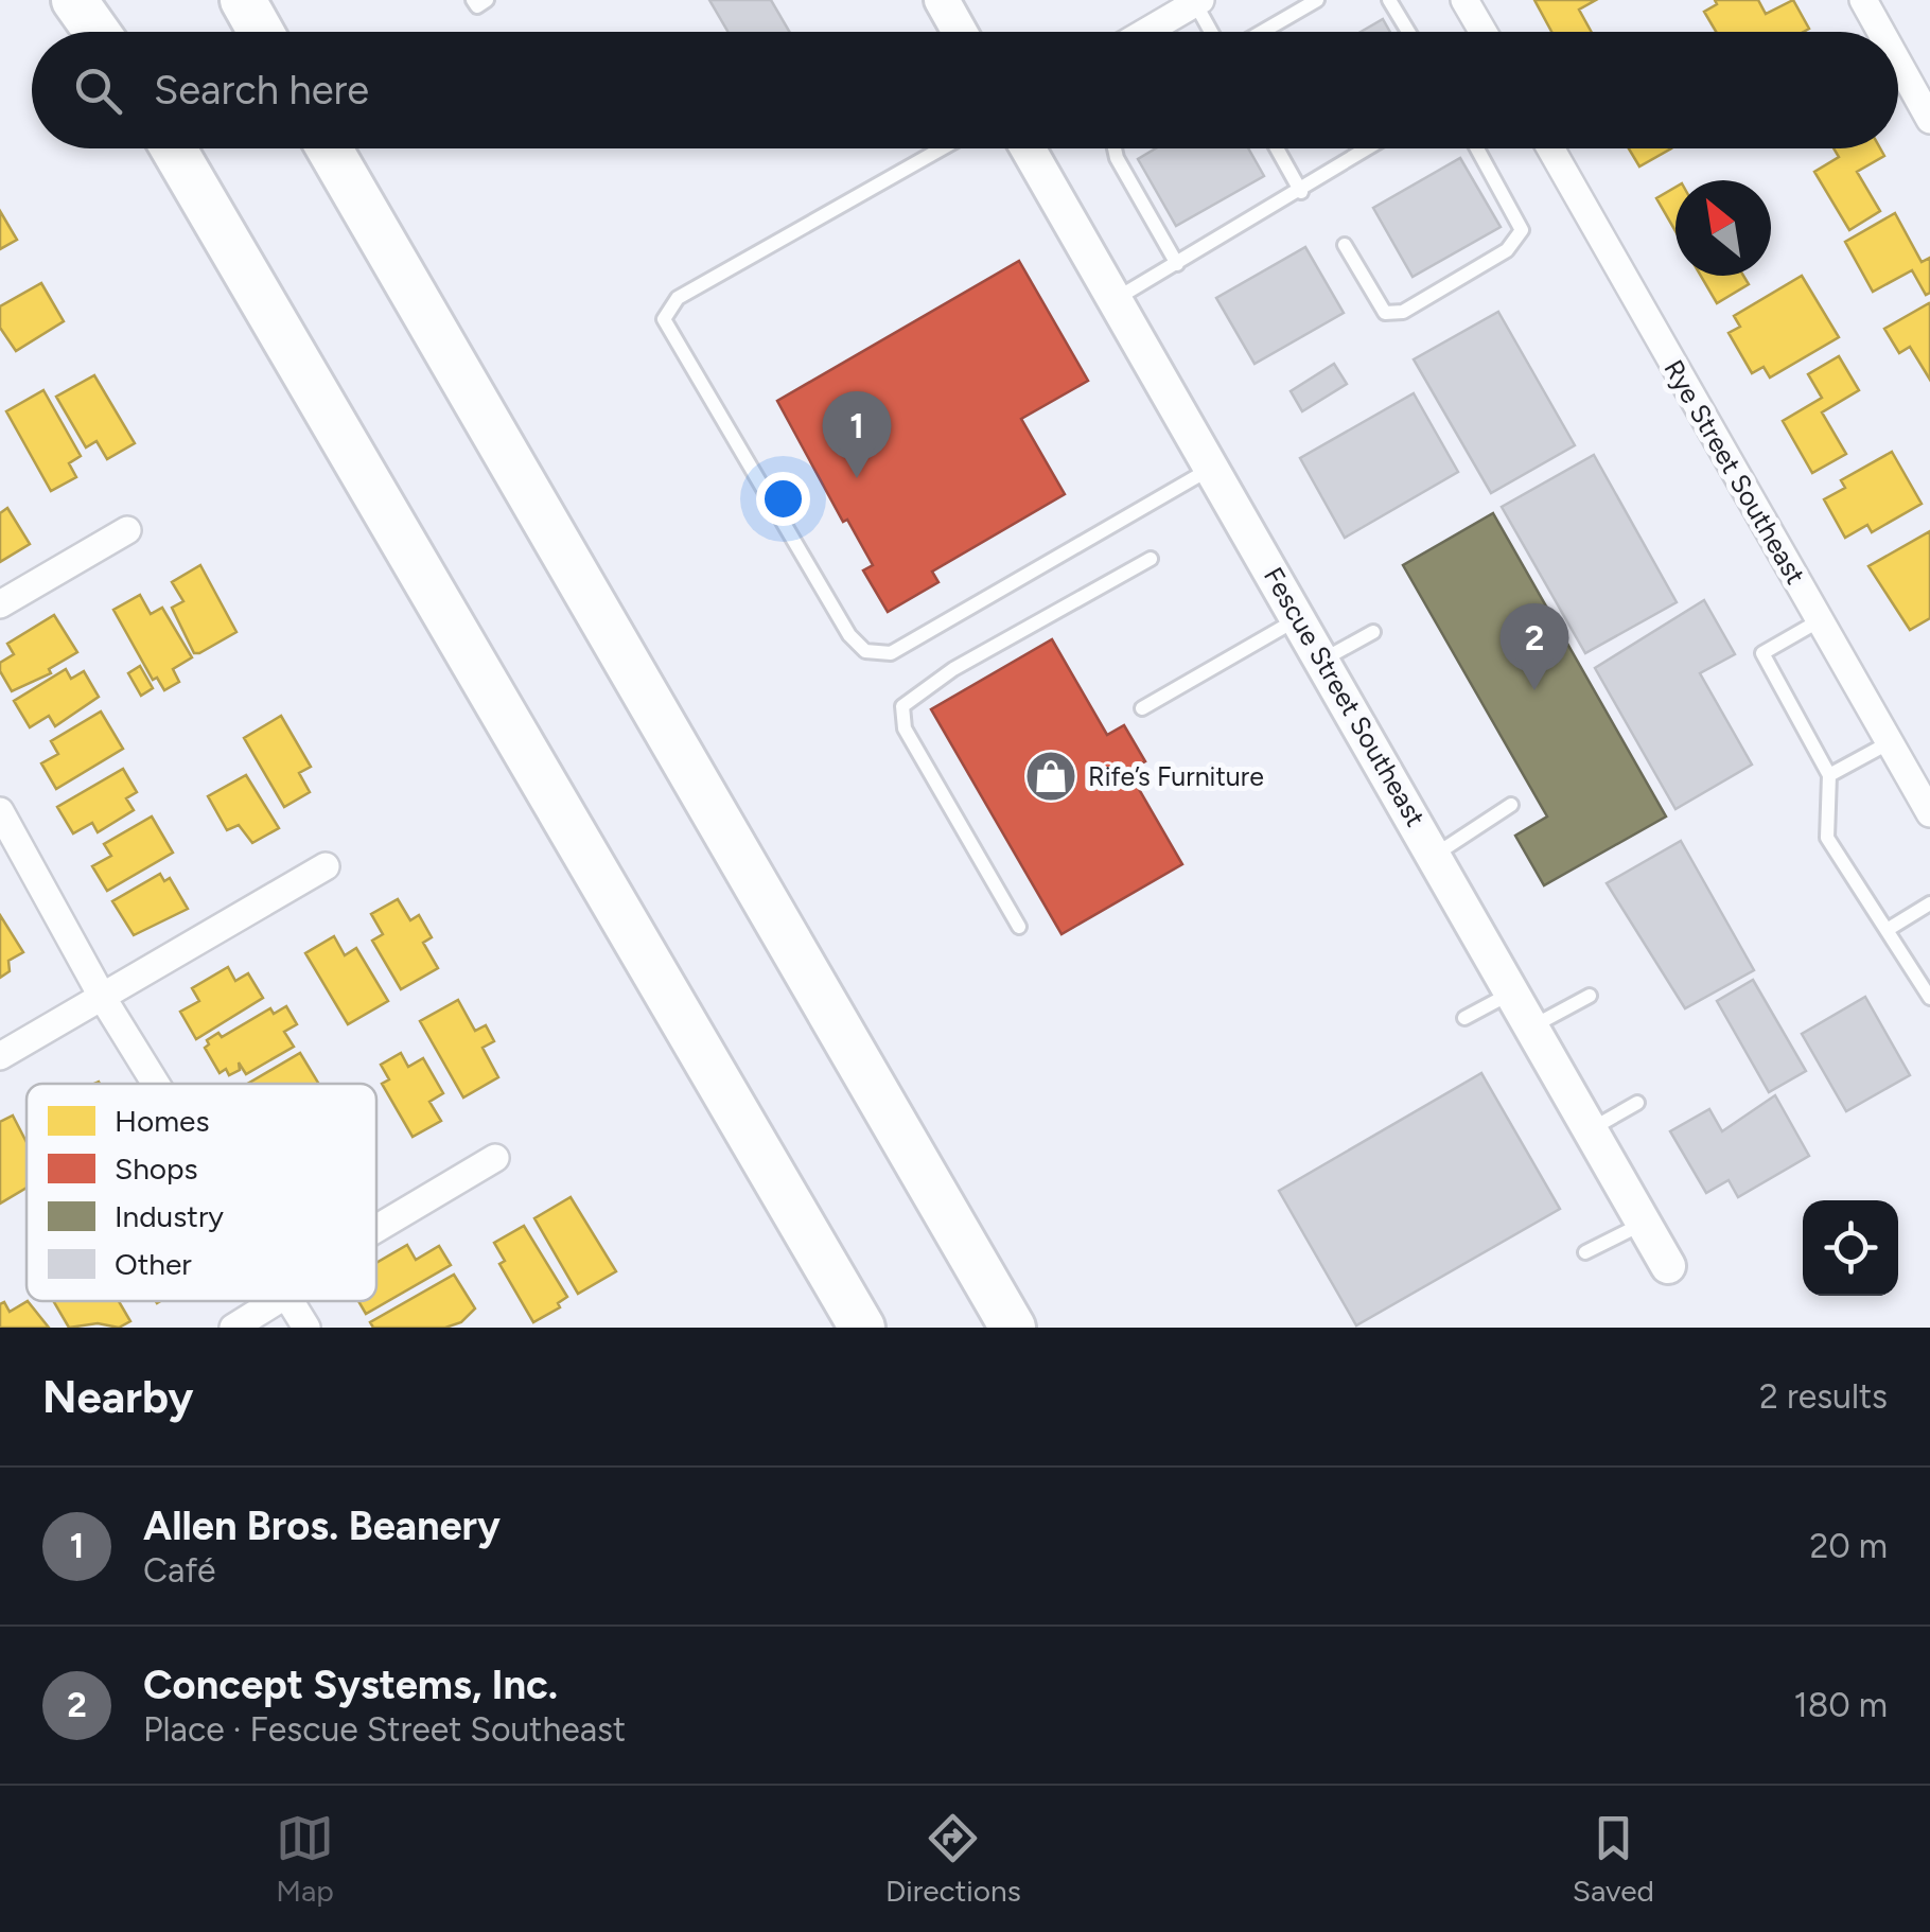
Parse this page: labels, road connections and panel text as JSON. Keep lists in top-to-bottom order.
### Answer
{
  "streets": {
    "street": ["Rye Street Southeast", "Fescue Street Southeast"]
  },
  "places": {
    "shop": ["Rife’s Furniture"]
  },
  "legend": [
    "Homes",
    "Shops",
    "Industry",
    "Other"
  ],
  "north": "top left",
  "page": {
    "search": "Search here",
    "pins": ["1", "2"],
    "heading": ["Nearby", "2 results"],
    "list": [
      {
        "mark": "1",
        "name": "Allen Bros. Beanery",
        "note": "Café",
        "value": "20 m"
      },
      {
        "mark": "2",
        "name": "Concept Systems, Inc.",
        "note": "Place · Fescue Street Southeast",
        "value": "180 m"
      }
    ],
    "nav": ["Map", "Directions", "Saved"]
  }
}
